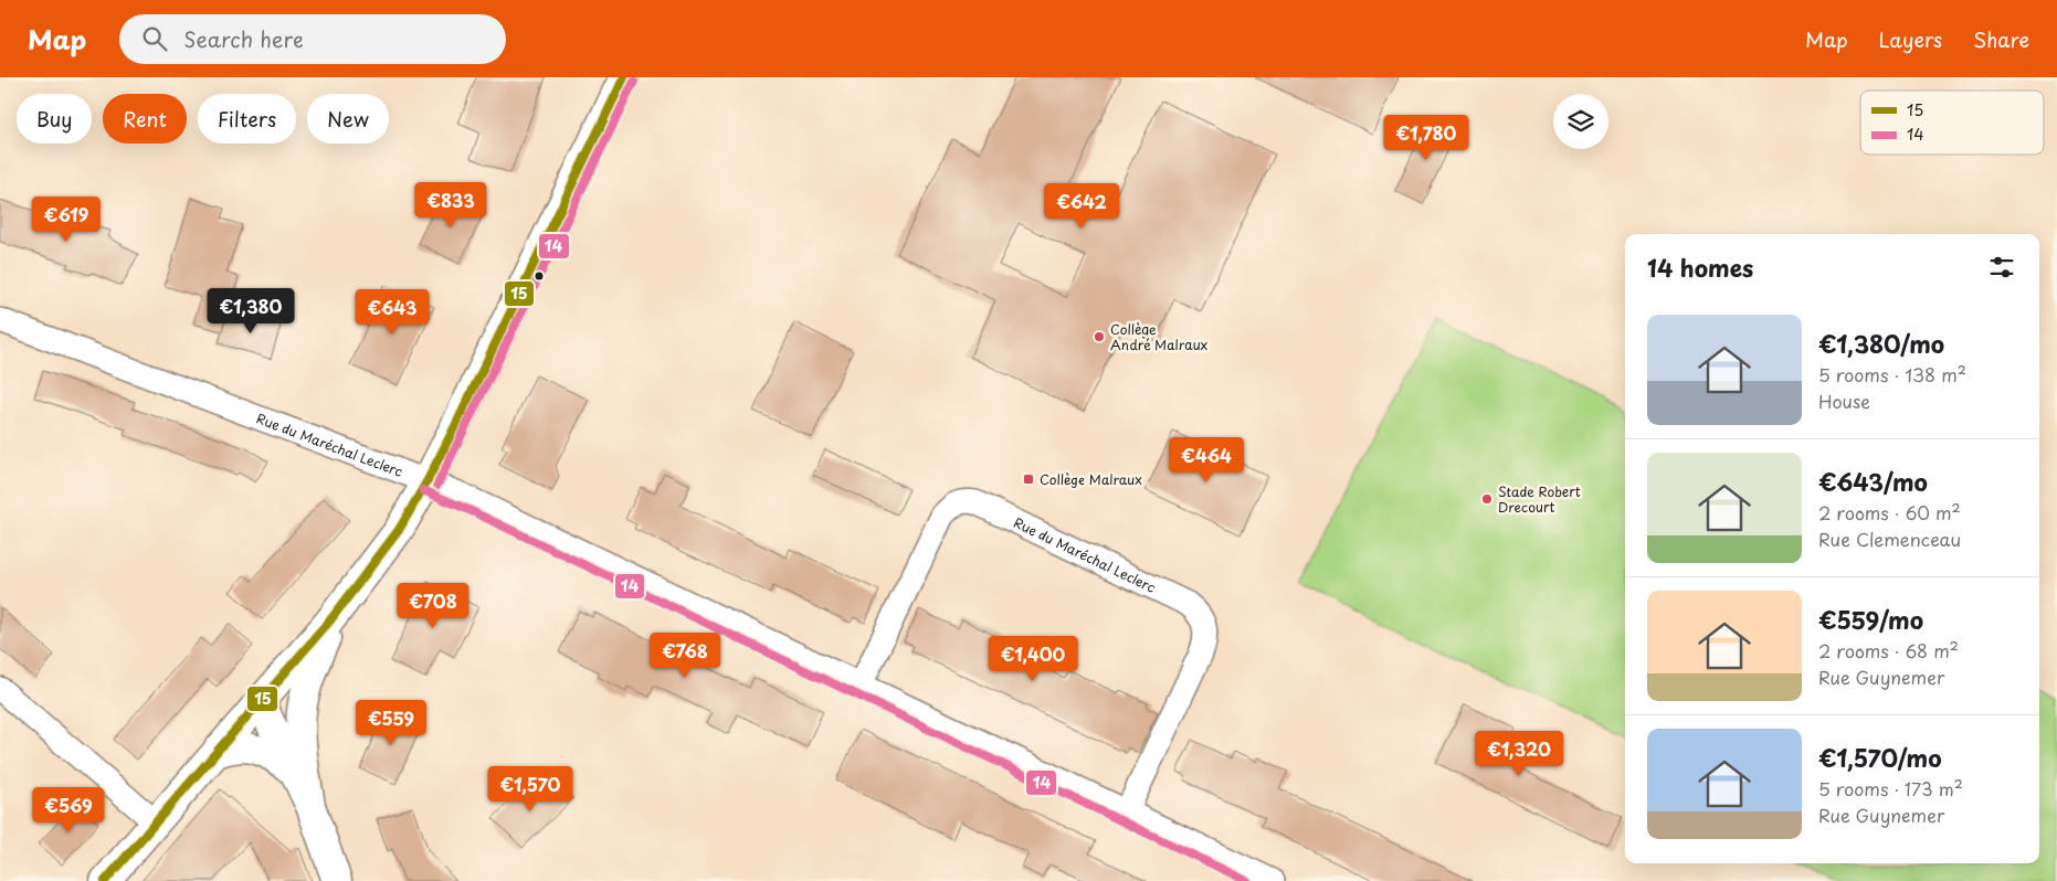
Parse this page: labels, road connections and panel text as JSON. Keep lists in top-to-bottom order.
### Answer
{
  "streets": {
    "street": ["Rue du Maréchal Leclerc"]
  },
  "places": {
    "other": ["Collège André Malraux", "Stade Robert Drecourt"],
    "transit": ["Collège Malraux"]
  },
  "lines": ["transit line 15", "transit line 14"],
  "legend": ["15", "14"],
  "page": {
    "header": "Map",
    "search": "Search here",
    "nav": ["Map", "Layers", "Share"],
    "chip": [
      "Buy",
      "Rent",
      "Filters",
      "New"
    ],
    "price": [
      "€1,780",
      "€833",
      "€642",
      "€619",
      "€1,380",
      "€643",
      "€464",
      "€708",
      "€768",
      "€1,400",
      "€559",
      "€1,320",
      "€1,570",
      "€569"
    ],
    "heading": "14 homes",
    "list": [
      {
        "name": "€1,380/mo",
        "note": "5 rooms · 138 m² · House"
      },
      {
        "name": "€643/mo",
        "note": "2 rooms · 60 m² · Rue Clemenceau"
      },
      {
        "name": "€559/mo",
        "note": "2 rooms · 68 m² · Rue Guynemer"
      },
      {
        "name": "€1,570/mo",
        "note": "5 rooms · 173 m² · Rue Guynemer"
      }
    ]
  }
}
